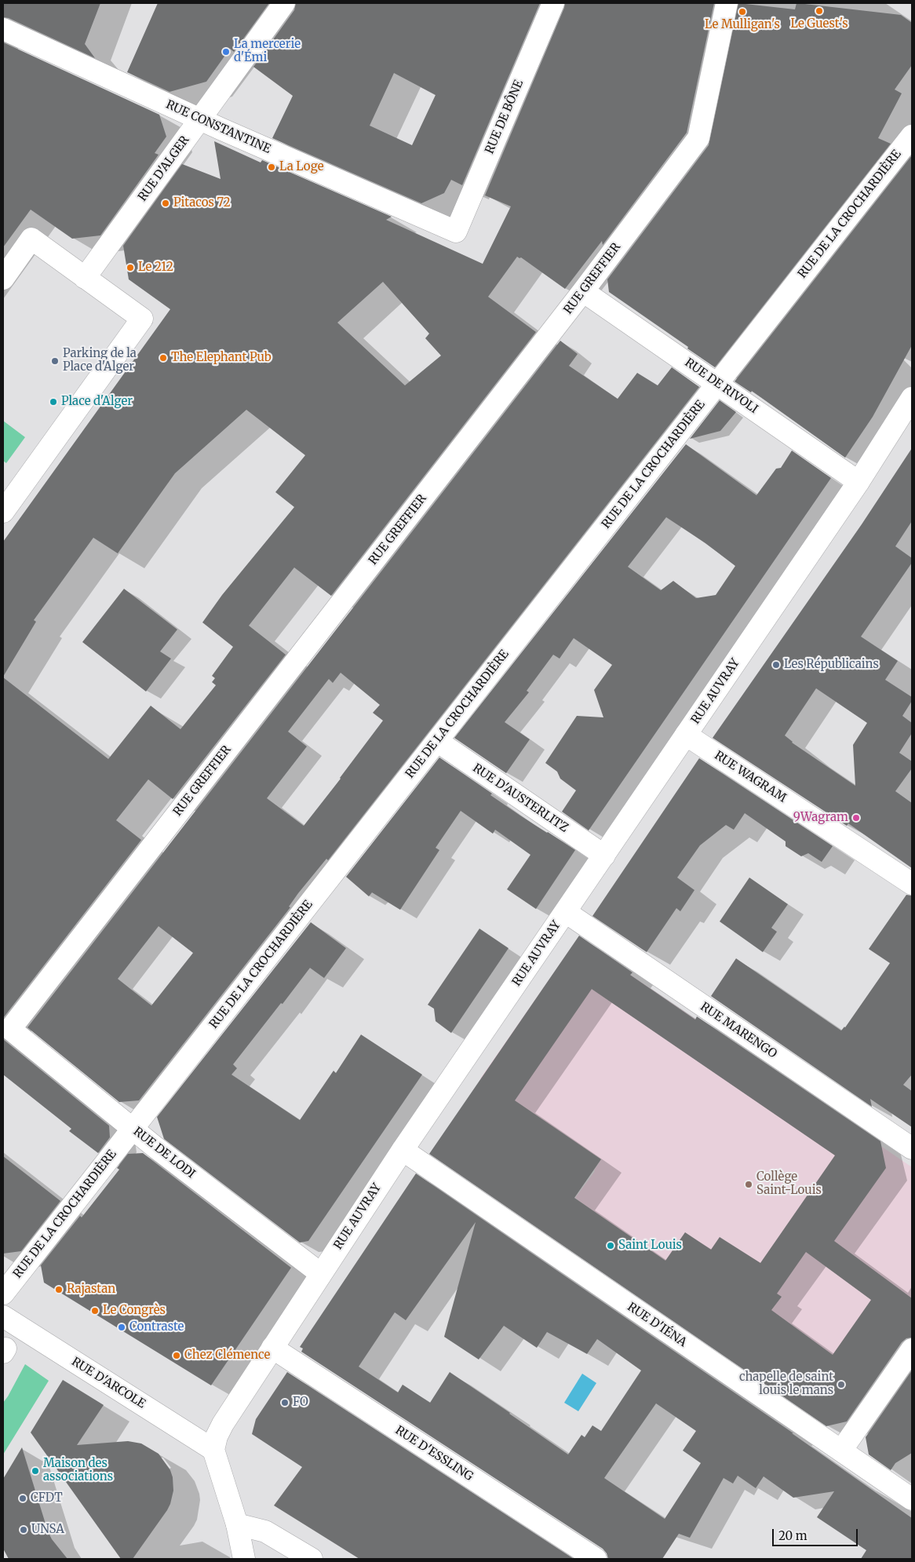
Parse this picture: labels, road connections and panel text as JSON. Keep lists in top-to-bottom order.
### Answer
{
  "streets": {
    "street": [
      "RUE DE BÔNE",
      "RUE CONSTANTINE",
      "RUE D'ALGER",
      "RUE DE LA CROCHARDIÈRE",
      "RUE GREFFIER",
      "RUE DE RIVOLI",
      "RUE AUVRAY",
      "RUE WAGRAM",
      "RUE D'AUSTERLITZ",
      "RUE MARENGO",
      "RUE DE LODI",
      "RUE D'IÉNA",
      "RUE D'ARCOLE",
      "RUE D'ESSLING"
    ]
  },
  "crossings": [
    ["RUE DE BÔNE", "RUE CONSTANTINE"],
    ["RUE CONSTANTINE", "RUE D'ALGER"],
    ["RUE DE LA CROCHARDIÈRE", "RUE DE RIVOLI"],
    ["RUE DE LA CROCHARDIÈRE", "RUE D'AUSTERLITZ"],
    ["RUE DE LA CROCHARDIÈRE", "RUE DE LODI"],
    ["RUE GREFFIER", "RUE DE RIVOLI"],
    ["RUE GREFFIER", "RUE DE LODI"],
    ["RUE DE RIVOLI", "RUE AUVRAY"],
    ["RUE AUVRAY", "RUE WAGRAM"],
    ["RUE AUVRAY", "RUE D'AUSTERLITZ"],
    ["RUE AUVRAY", "RUE MARENGO"],
    ["RUE AUVRAY", "RUE DE LODI"],
    ["RUE AUVRAY", "RUE D'IÉNA"],
    ["RUE AUVRAY", "RUE D'ARCOLE"],
    ["RUE AUVRAY", "RUE D'ESSLING"]
  ],
  "places": [
    "Le Guest's",
    "Le Mulligan's",
    "La mercerie d'Émi",
    "La Loge",
    "Pitacos 72",
    "Le 212",
    "The Elephant Pub",
    "Parking de la Place d'Alger",
    "Place d'Alger",
    "Les Républicains",
    "9Wagram",
    "Collège Saint-Louis",
    "Saint Louis",
    "Rajastan",
    "Le Congrès",
    "Contraste",
    "Chez Clémence",
    "chapelle de saint louis le mans",
    "FO",
    "Maison des associations",
    "CFDT",
    "UNSA"
  ],
  "scale_bar": "20 m"
}
